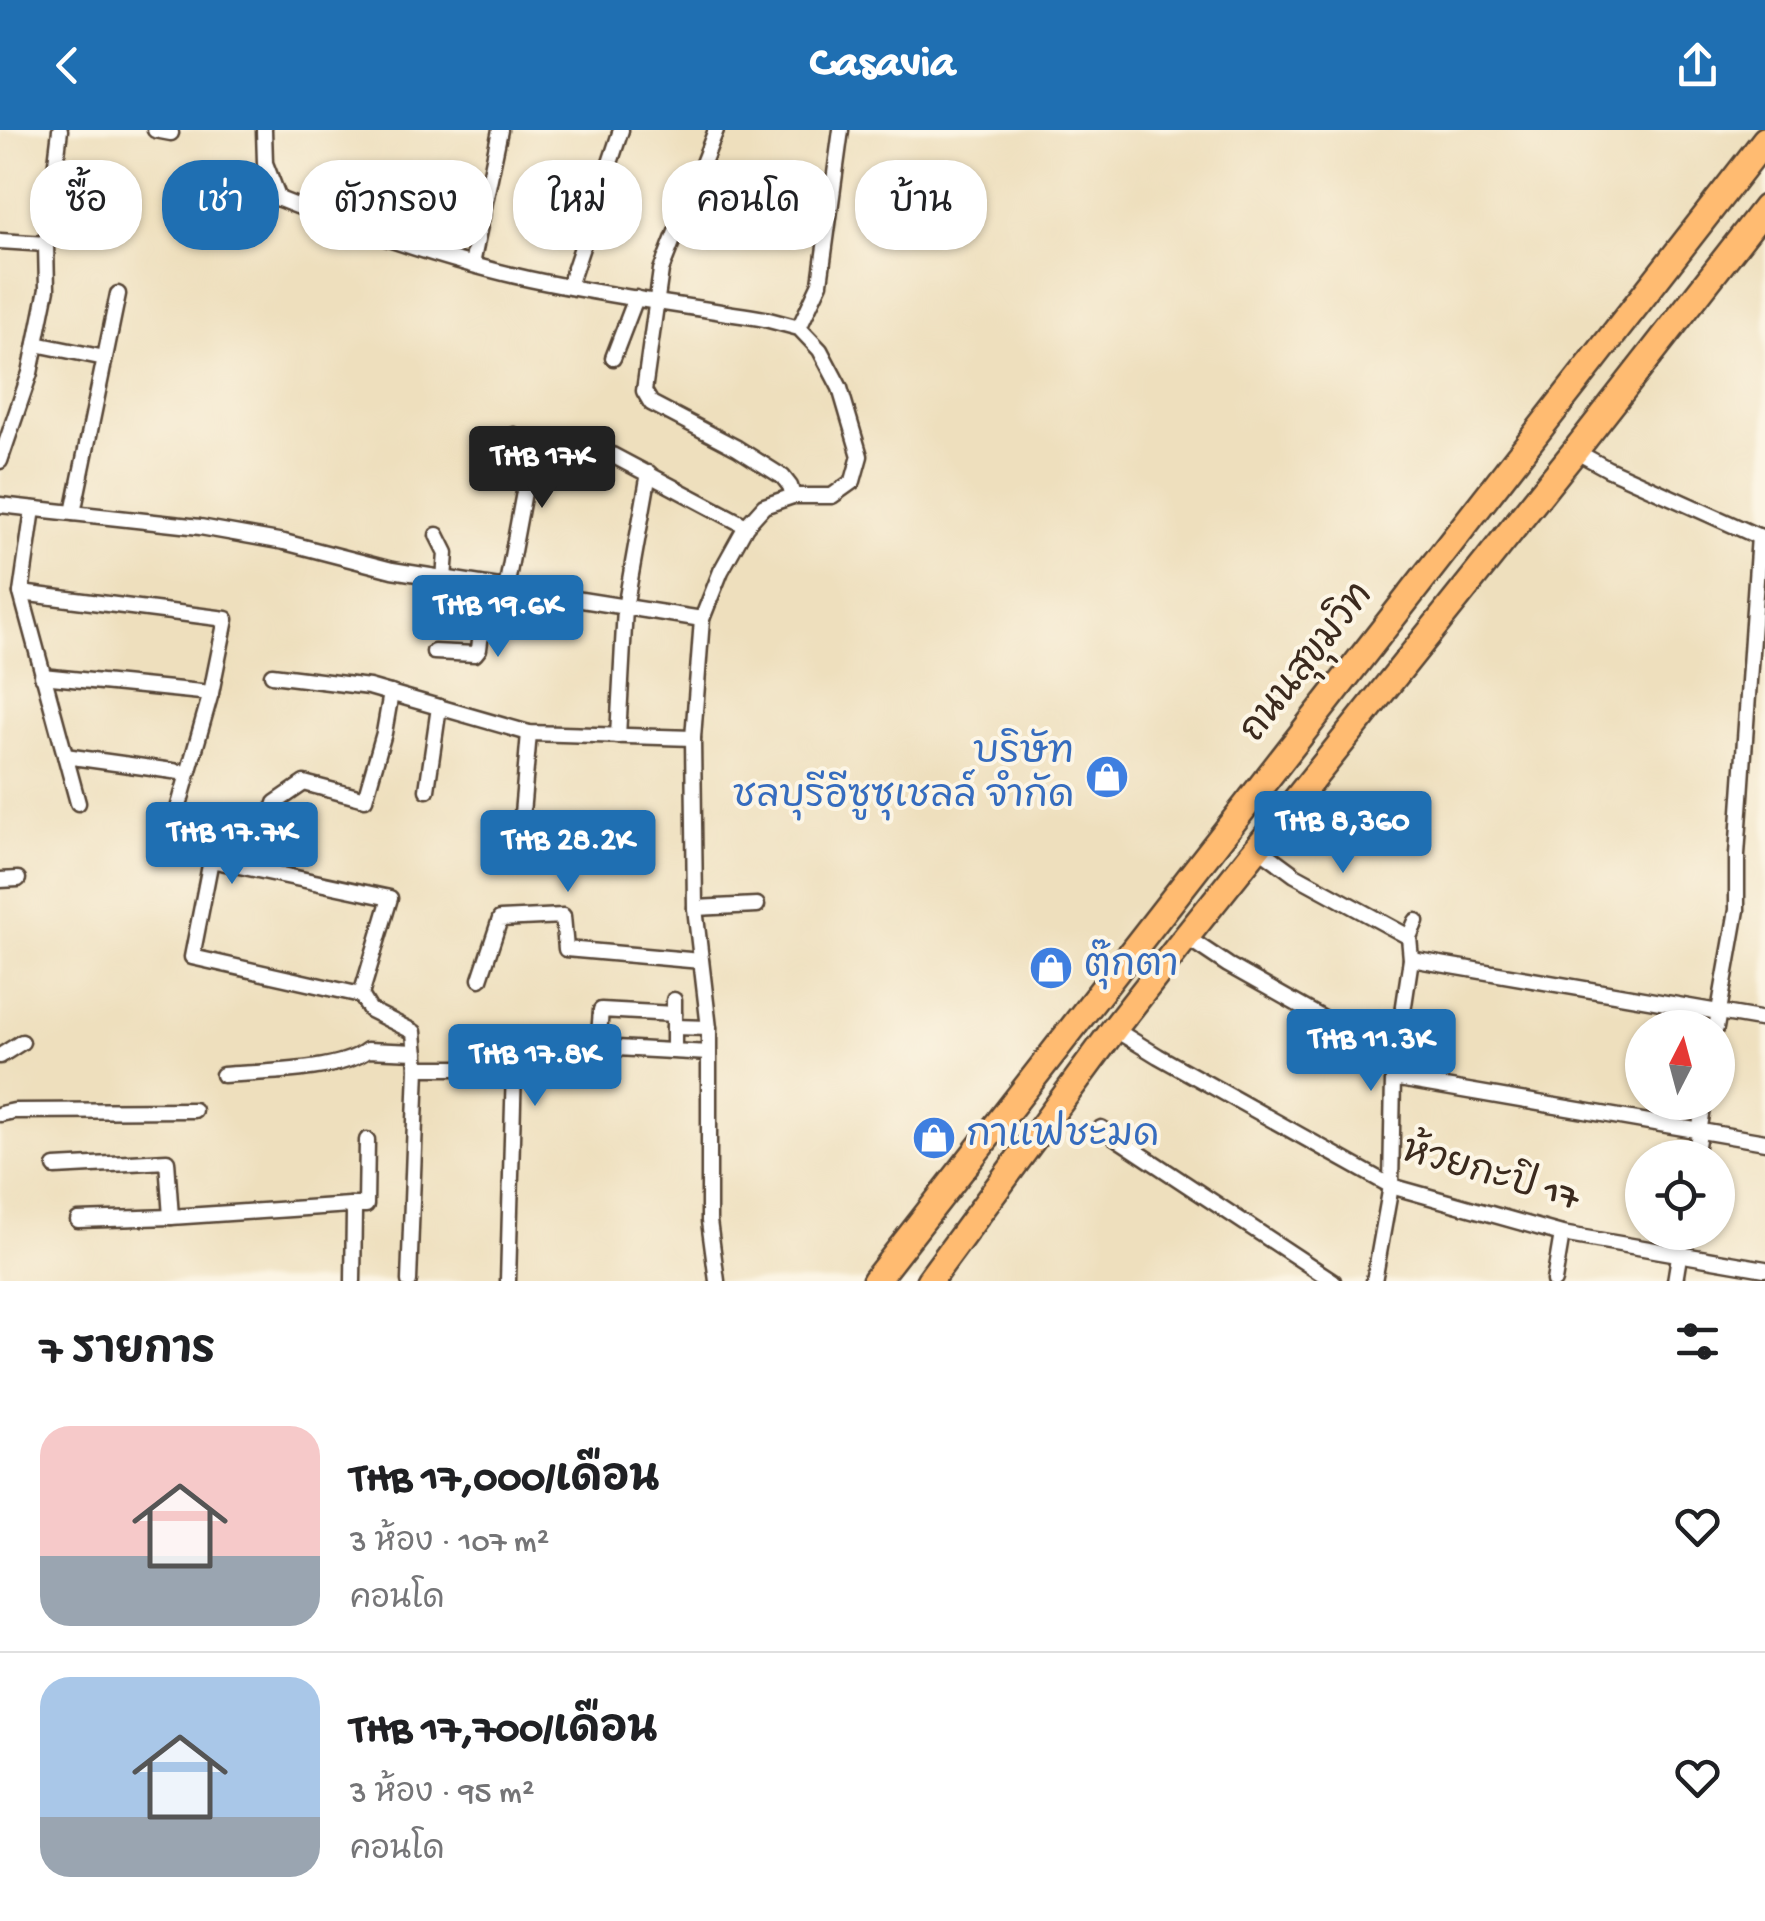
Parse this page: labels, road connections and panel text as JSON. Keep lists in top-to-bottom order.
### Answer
{
  "streets": {
    "highway": ["ถนนสุขุมวิท"],
    "street": ["ห้วยกะปิ 17"]
  },
  "crossings": [
    ["ถนนสุขุมวิท", "ห้วยกะปิ 17"]
  ],
  "places": {
    "shop": ["บริษัท ชลบุรีอีซูซุเชลล์ จำกัด", "ตุ๊กตา", "กาแฟชะมด"]
  },
  "north": "top",
  "page": {
    "header": "Casavia",
    "chip": [
      "ซื้อ",
      "เช่า",
      "ตัวกรอง",
      "ใหม่",
      "คอนโด",
      "บ้าน"
    ],
    "price": [
      "THB 17K",
      "THB 19.6K",
      "THB 8,360",
      "THB 17.7K",
      "THB 28.2K",
      "THB 11.3K",
      "THB 17.8K"
    ],
    "heading": "7 รายการ",
    "list": [
      {
        "name": "THB 17,000/เดือน",
        "note": "3 ห้อง · 107 m² · คอนโด"
      },
      {
        "name": "THB 17,700/เดือน",
        "note": "3 ห้อง · 95 m² · คอนโด"
      }
    ]
  }
}
